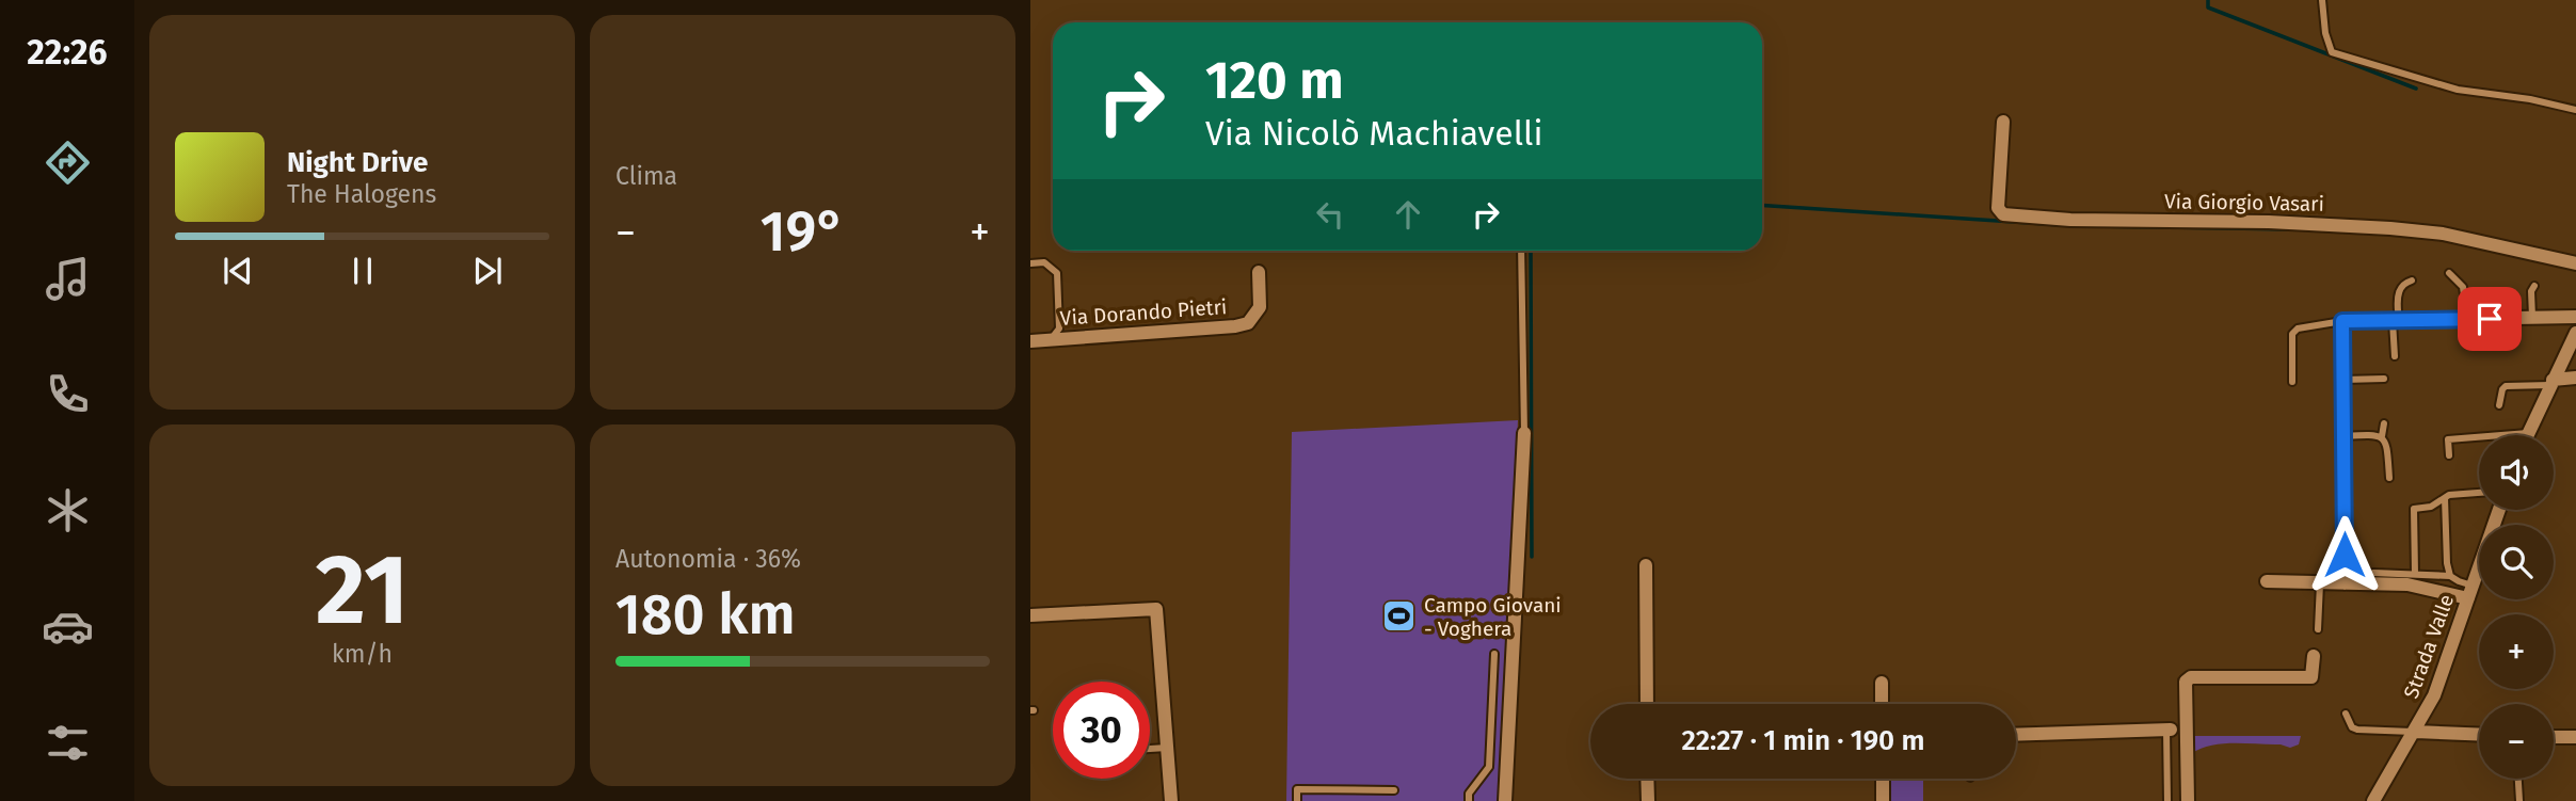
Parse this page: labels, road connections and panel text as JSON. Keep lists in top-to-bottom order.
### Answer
{
  "streets": {
    "street": ["Via Giorgio Vasari", "Via Dorando Pietri", "Strada Valle"]
  },
  "places": {
    "sports": ["Campo Giovani - Voghera"]
  },
  "page": {
    "tabs": "22:26",
    "tile": [
      "Clima",
      ["21", "km/h"],
      ["Autonomia · 36%", "180 km"]
    ],
    "turn": ["120 m", "Via Nicolò Machiavelli"],
    "song": ["Night Drive", "The Halogens"],
    "heat": ["−", "19°", "+"],
    "map_buttons": ["+", "−"],
    "limit": "30",
    "trip": "22:27 · 1 min · 190 m"
  }
}
